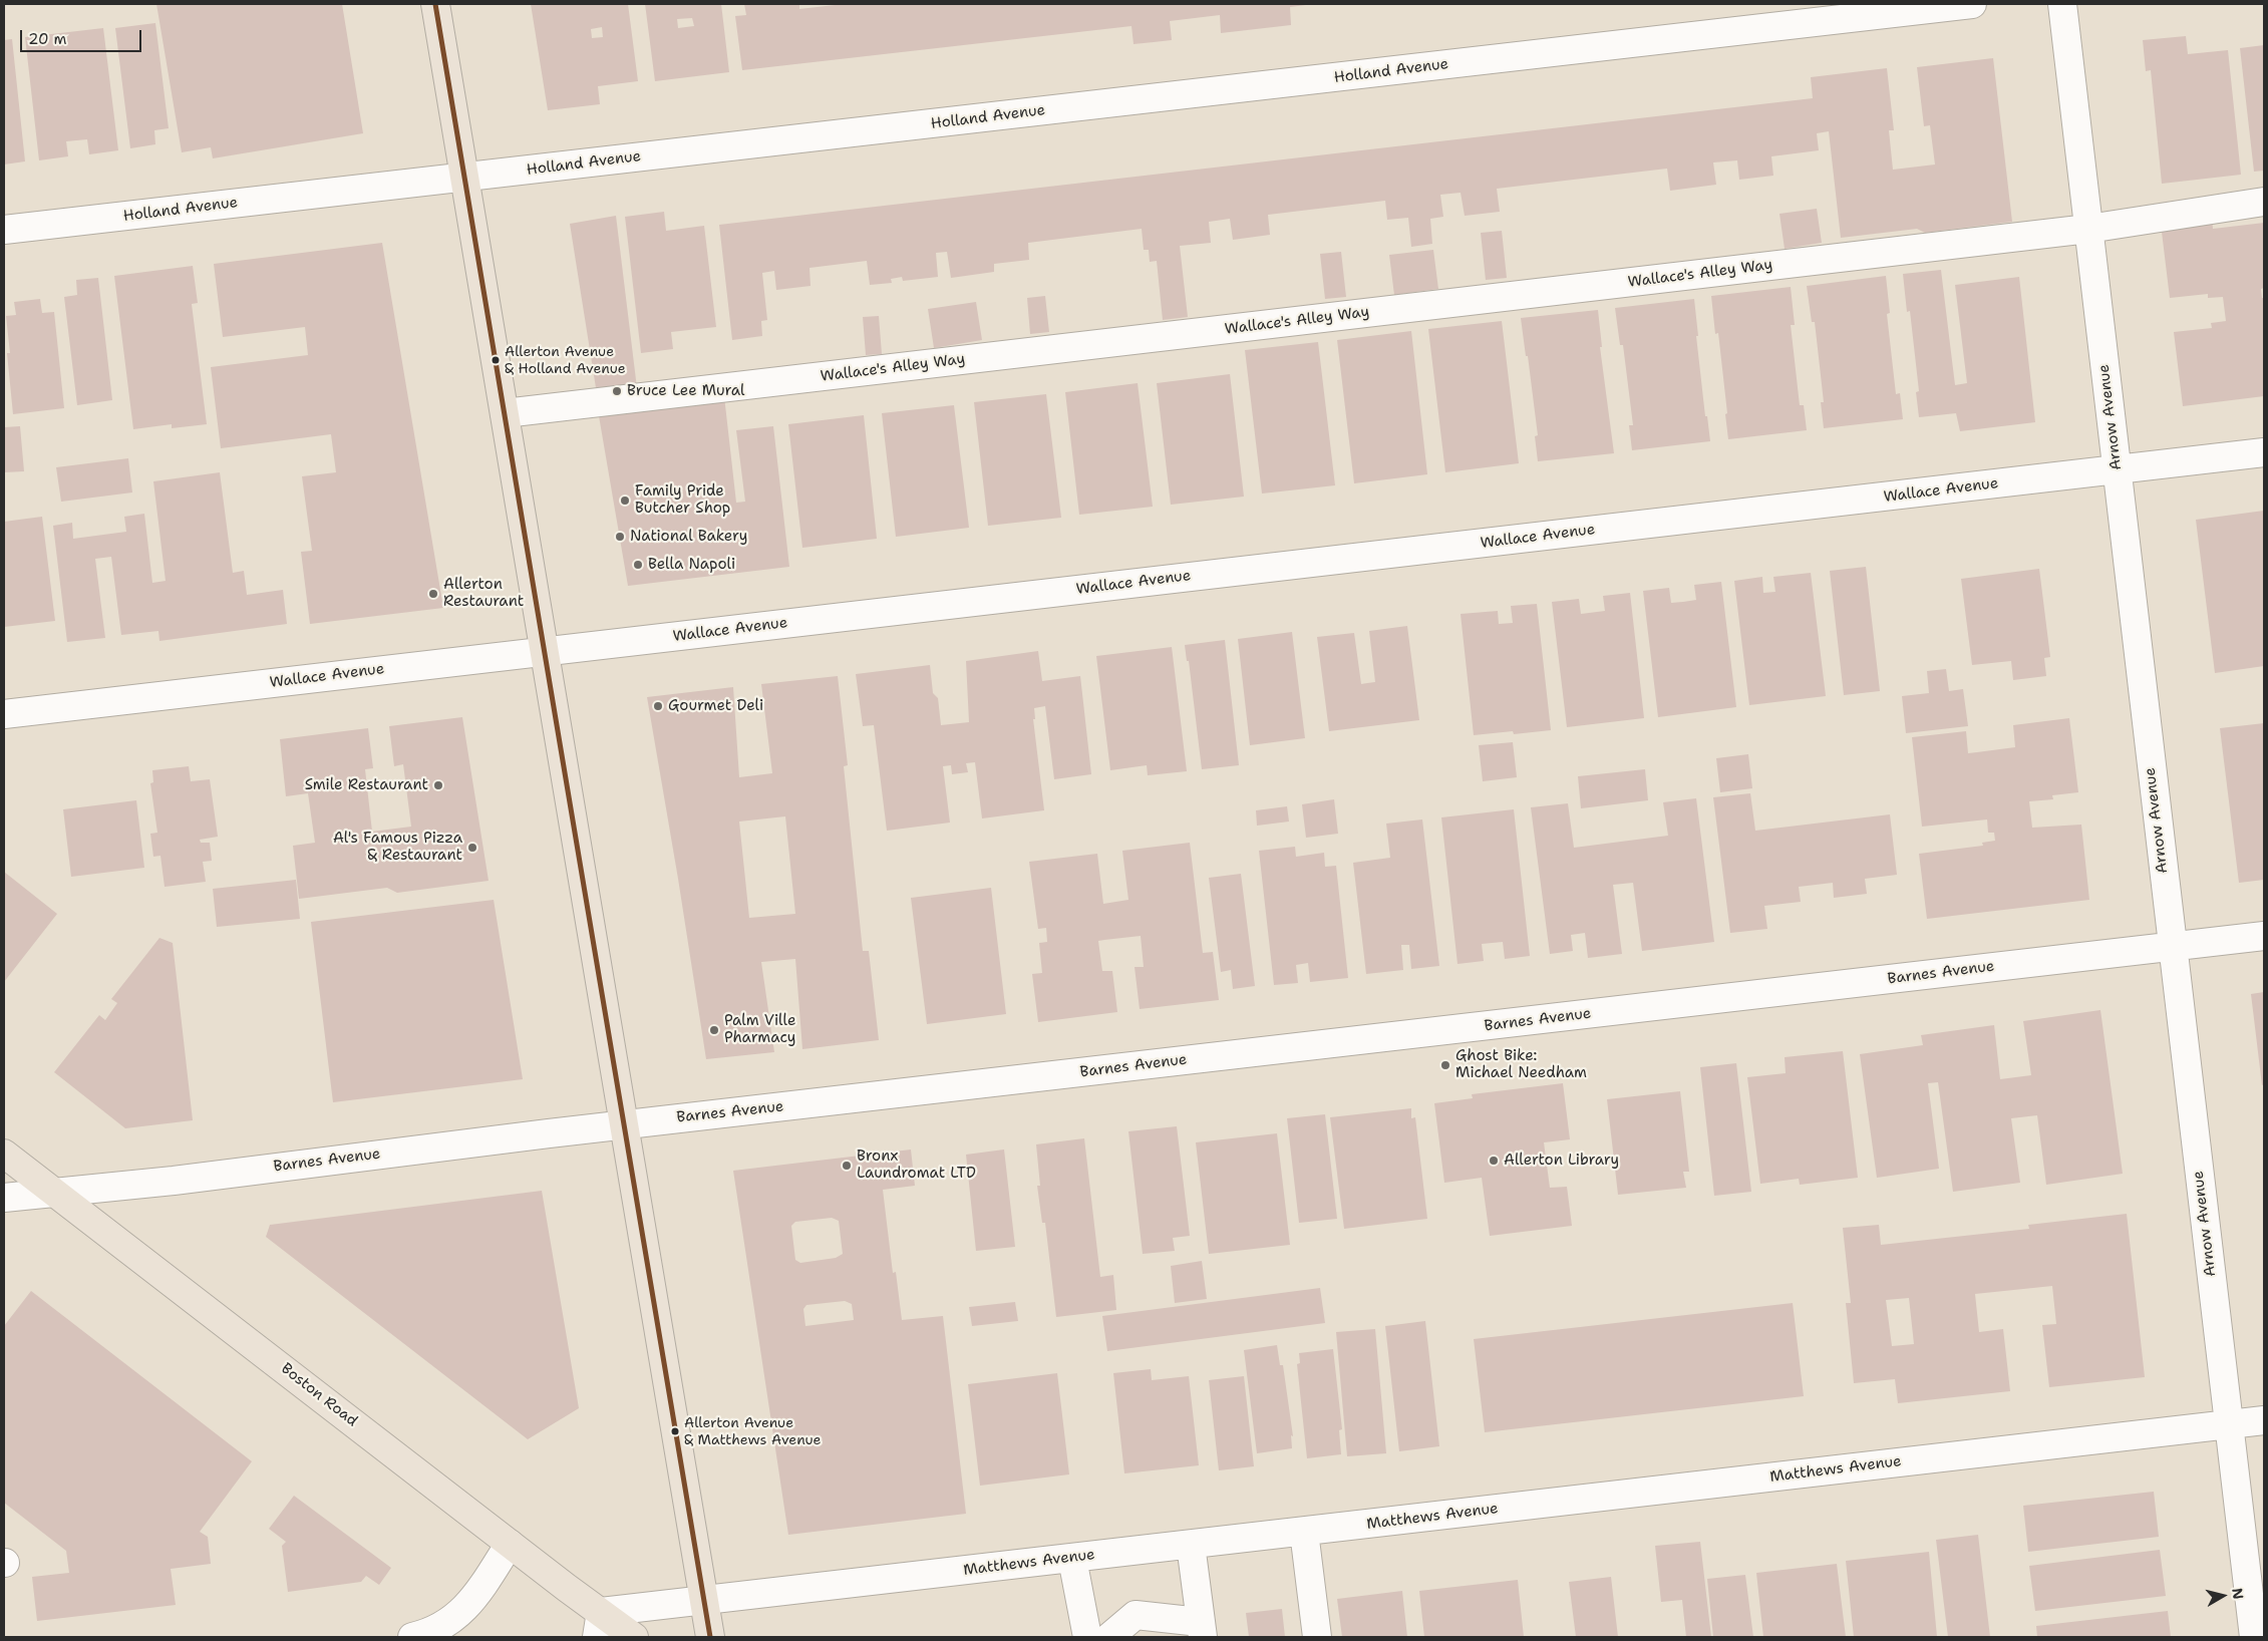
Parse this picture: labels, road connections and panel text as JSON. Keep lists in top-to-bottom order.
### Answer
{
  "streets": {
    "main road": ["Boston Road"],
    "street": [
      "Holland Avenue",
      "Wallace's Alley Way",
      "Arnow Avenue",
      "Wallace Avenue",
      "Barnes Avenue",
      "Matthews Avenue"
    ]
  },
  "crossings": [
    ["Wallace's Alley Way", "Arnow Avenue"],
    ["Arnow Avenue", "Wallace Avenue"],
    ["Arnow Avenue", "Barnes Avenue"],
    ["Arnow Avenue", "Matthews Avenue"],
    ["Barnes Avenue", "Boston Road"],
    ["Boston Road", "Matthews Avenue"]
  ],
  "places": [
    "Allerton Avenue & Holland Avenue",
    "Bruce Lee Mural",
    "Family Pride Butcher Shop",
    "National Bakery",
    "Bella Napoli",
    "Allerton Restaurant",
    "Gourmet Deli",
    "Smile Restaurant",
    "Al's Famous Pizza & Restaurant",
    "Palm Ville Pharmacy",
    "Ghost Bike: Michael Needham",
    "Allerton Library",
    "Bronx Laundromat LTD",
    "Allerton Avenue & Matthews Avenue"
  ],
  "scale_bar": "20 m",
  "north": "right"
}
